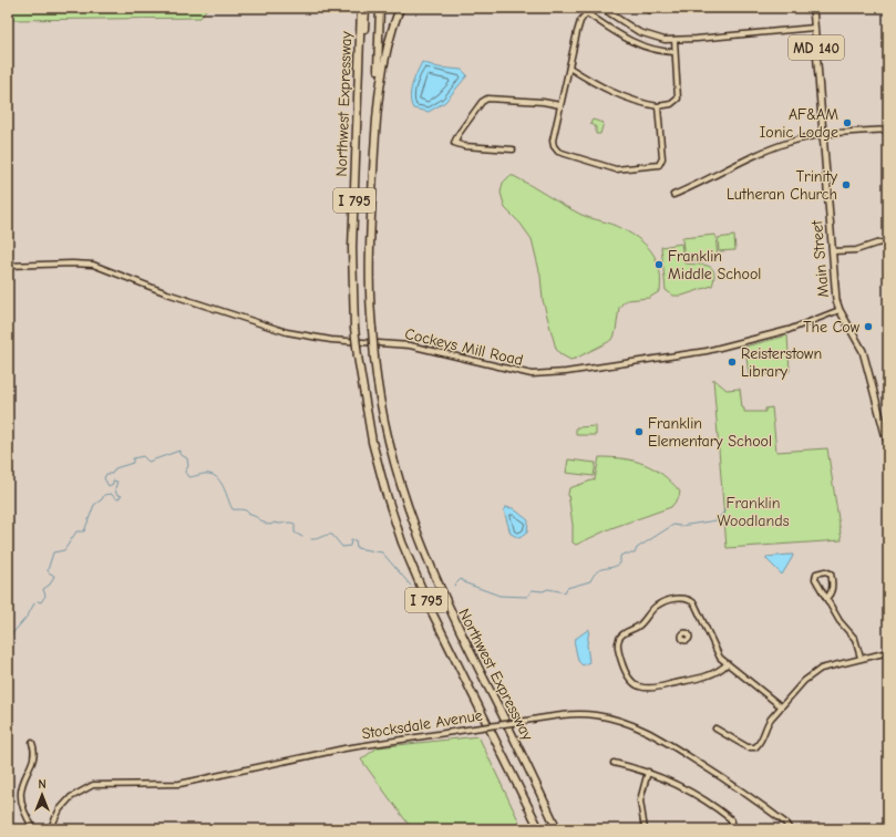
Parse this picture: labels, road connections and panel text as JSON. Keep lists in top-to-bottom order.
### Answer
{
  "streets": {
    "highway": ["Northwest Expressway", "I 795"],
    "main road": ["MD 140", "Main Street"],
    "street": ["Cockeys Mill Road", "Stocksdale Avenue"]
  },
  "crossings": [
    ["Main Street", "Cockeys Mill Road"]
  ],
  "parks": ["Franklin Woodlands"],
  "places": [
    "AF&AM Ionic Lodge",
    "Trinity Lutheran Church",
    "Franklin Middle School",
    "The Cow",
    "Reisterstown Library",
    "Franklin Elementary School"
  ],
  "north": "top"
}
